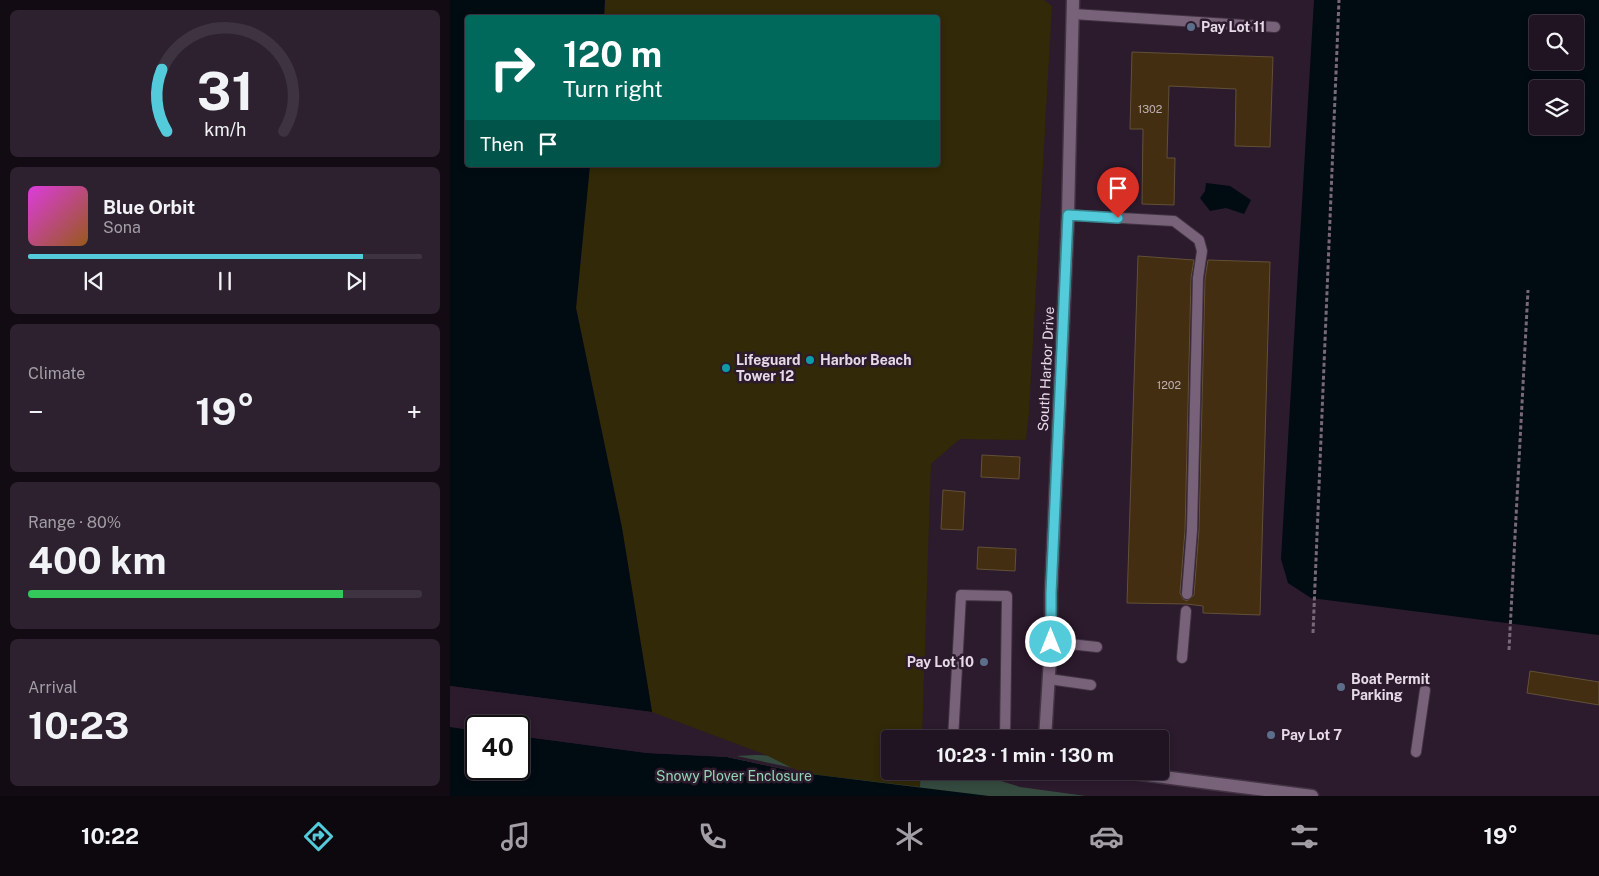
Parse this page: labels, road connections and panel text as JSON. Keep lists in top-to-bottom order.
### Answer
{
  "streets": {
    "street": ["South Harbor Drive"]
  },
  "parks": ["Snowy Plover Enclosure"],
  "places": [
    "Pay Lot 11",
    "Harbor Beach",
    "Lifeguard Tower 12",
    "Pay Lot 10",
    "Boat Permit Parking",
    "Pay Lot 7"
  ],
  "house_numbers": ["1302", "1202"],
  "page": {
    "turn": ["120 m", "Turn right"],
    "then": "Then",
    "song": ["Blue Orbit", "Sona"],
    "tile": [
      "Climate",
      ["Range · 80%", "400 km"],
      ["Arrival", "10:23"]
    ],
    "heat": ["−", "19°", "+"],
    "limit": "40",
    "trip": "10:23 · 1 min · 130 m",
    "tabs": ["10:22", "19°"],
    "gauge": ["31", "km/h"]
  }
}
